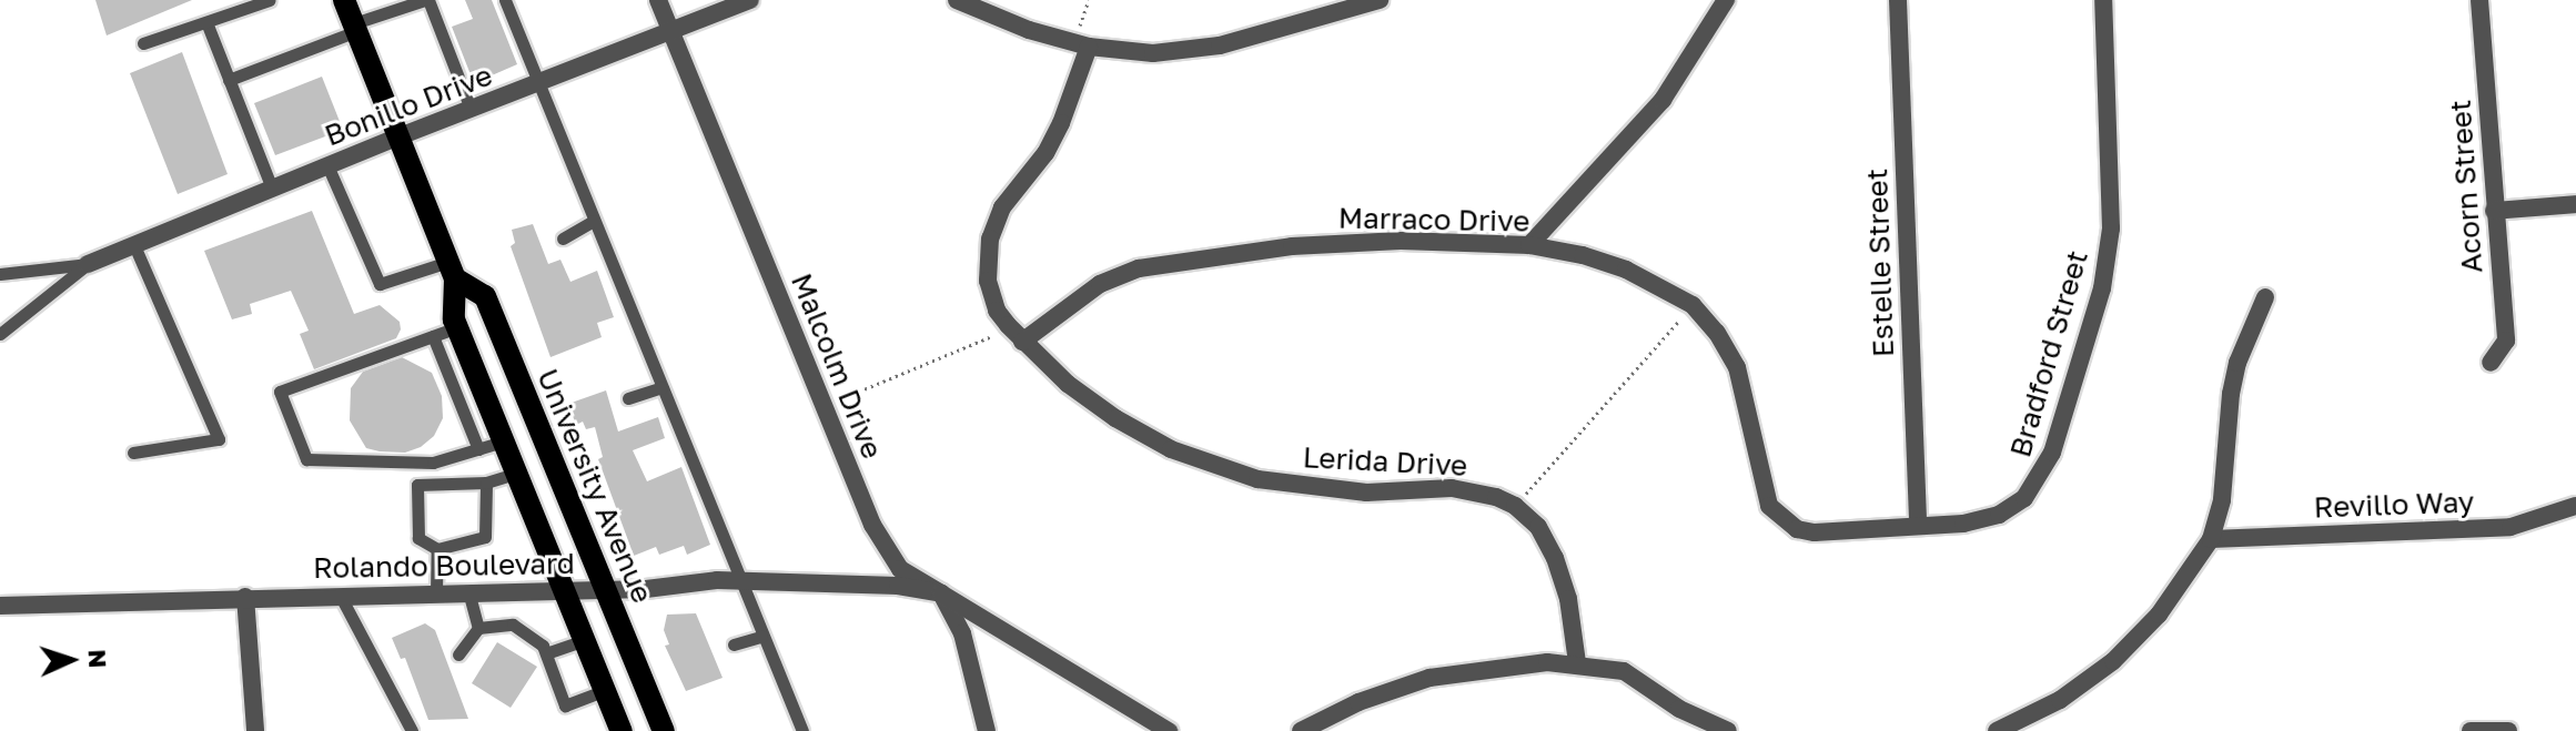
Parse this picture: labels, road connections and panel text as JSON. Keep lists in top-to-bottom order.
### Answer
{
  "streets": {
    "main road": ["University Avenue"],
    "street": [
      "Bonillo Drive",
      "Acorn Street",
      "Marraco Drive",
      "Estelle Street",
      "Bradford Street",
      "Malcolm Drive",
      "Lerida Drive",
      "Revillo Way",
      "Rolando Boulevard"
    ]
  },
  "crossings": [
    ["Bonillo Drive", "Malcolm Drive"],
    ["Marraco Drive", "Estelle Street"],
    ["Marraco Drive", "Bradford Street"],
    ["Marraco Drive", "Lerida Drive"],
    ["Estelle Street", "Bradford Street"],
    ["Malcolm Drive", "Rolando Boulevard"],
    ["University Avenue", "Rolando Boulevard"]
  ],
  "north": "right"
}
